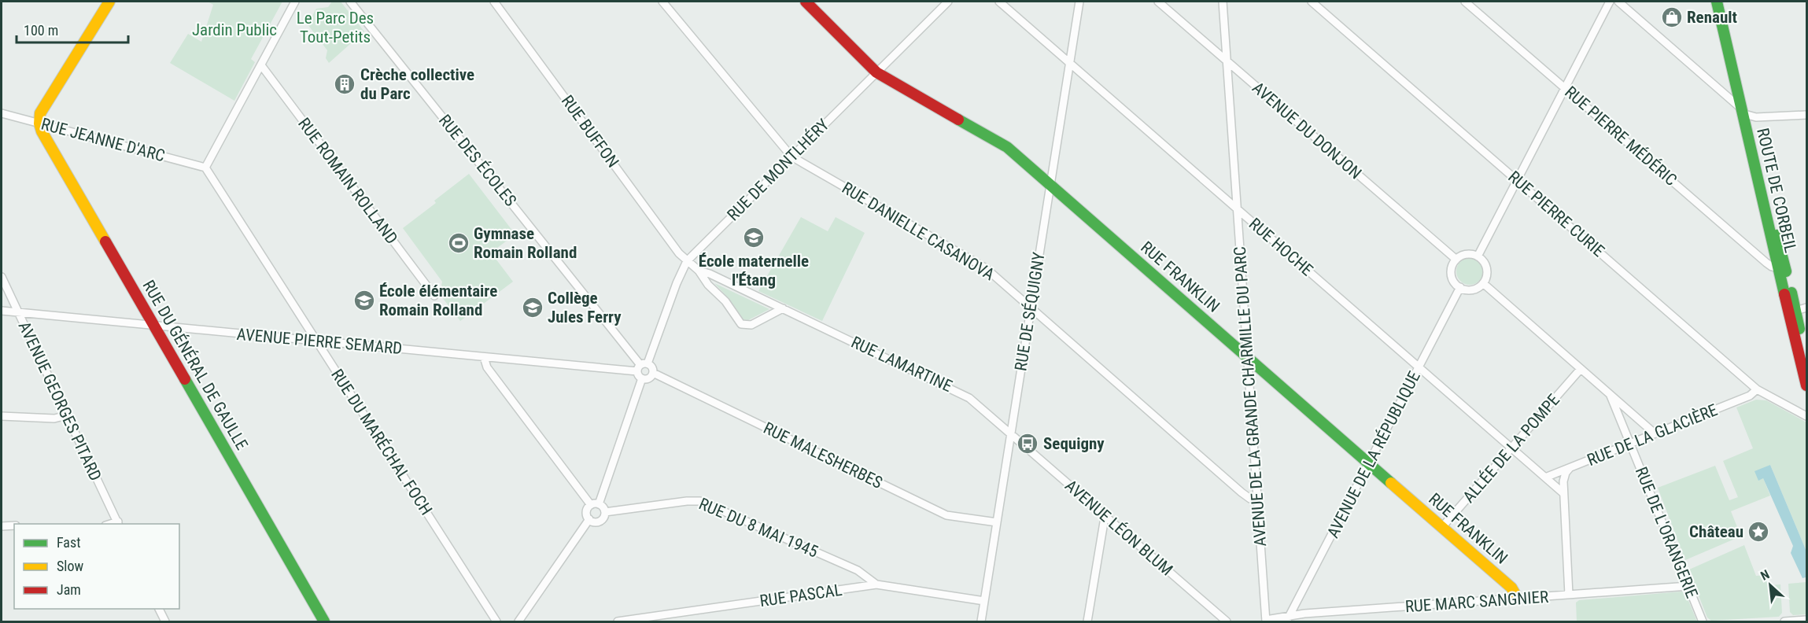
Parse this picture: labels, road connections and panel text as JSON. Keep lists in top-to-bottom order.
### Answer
{
  "streets": {
    "street": [
      "AVENUE DU DONJON",
      "RUE BUFFON",
      "RUE PIERRE MÉDÉRIC",
      "RUE JEANNE D'ARC",
      "RUE DES ÉCOLES",
      "RUE DE MONTLHÉRY",
      "RUE ROMAIN ROLLAND",
      "ROUTE DE CORBEIL",
      "RUE PIERRE CURIE",
      "RUE DANIELLE CASANOVA",
      "RUE HOCHE",
      "RUE FRANKLIN",
      "RUE DE SÉQUIGNY",
      "AVENUE PIERRE SEMARD",
      "RUE LAMARTINE",
      "RUE DU GÉNÉRAL DE GAULLE",
      "AVENUE DE LA GRANDE CHARMILLE DU PARC",
      "AVENUE GEORGES PITARD",
      "RUE DE LA GLACIÈRE",
      "RUE DU MARÉCHAL FOCH",
      "ALLÉE DE LA POMPE",
      "AVENUE DE LA RÉPUBLIQUE",
      "RUE MALESHERBES",
      "RUE DU 8 MAI 1945",
      "AVENUE LÉON BLUM",
      "RUE DE L'ORANGERIE",
      "RUE PASCAL",
      "RUE MARC SANGNIER"
    ]
  },
  "crossings": [
    ["AVENUE DU DONJON", "AVENUE DE LA GRANDE CHARMILLE DU PARC"],
    ["AVENUE DU DONJON", "AVENUE DE LA RÉPUBLIQUE"],
    ["RUE BUFFON", "RUE DE MONTLHÉRY"],
    ["RUE BUFFON", "RUE LAMARTINE"],
    ["RUE PIERRE MÉDÉRIC", "ROUTE DE CORBEIL"],
    ["RUE JEANNE D'ARC", "RUE DU GÉNÉRAL DE GAULLE"],
    ["RUE JEANNE D'ARC", "RUE DU MARÉCHAL FOCH"],
    ["RUE DES ÉCOLES", "RUE DE MONTLHÉRY"],
    ["RUE DES ÉCOLES", "AVENUE PIERRE SEMARD"],
    ["RUE DES ÉCOLES", "RUE MALESHERBES"],
    ["RUE DE MONTLHÉRY", "RUE DANIELLE CASANOVA"],
    ["RUE DE MONTLHÉRY", "RUE FRANKLIN"],
    ["RUE DE MONTLHÉRY", "AVENUE PIERRE SEMARD"],
    ["RUE DE MONTLHÉRY", "RUE LAMARTINE"],
    ["RUE DE MONTLHÉRY", "RUE DU 8 MAI 1945"],
    ["RUE PIERRE CURIE", "RUE DE LA GLACIÈRE"],
    ["RUE DANIELLE CASANOVA", "RUE DE SÉQUIGNY"],
    ["RUE DANIELLE CASANOVA", "AVENUE DE LA GRANDE CHARMILLE DU PARC"],
    ["RUE HOCHE", "RUE DE SÉQUIGNY"],
    ["RUE HOCHE", "AVENUE DE LA GRANDE CHARMILLE DU PARC"],
    ["RUE HOCHE", "RUE DE LA GLACIÈRE"],
    ["RUE HOCHE", "ALLÉE DE LA POMPE"],
    ["RUE HOCHE", "AVENUE DE LA RÉPUBLIQUE"],
    ["RUE FRANKLIN", "RUE DE SÉQUIGNY"],
    ["RUE FRANKLIN", "AVENUE DE LA GRANDE CHARMILLE DU PARC"],
    ["RUE FRANKLIN", "ALLÉE DE LA POMPE"],
    ["RUE FRANKLIN", "AVENUE DE LA RÉPUBLIQUE"],
    ["RUE FRANKLIN", "RUE MARC SANGNIER"],
    ["RUE DE SÉQUIGNY", "RUE LAMARTINE"],
    ["RUE DE SÉQUIGNY", "RUE MALESHERBES"],
    ["RUE DE SÉQUIGNY", "AVENUE LÉON BLUM"],
    ["RUE DE SÉQUIGNY", "RUE PASCAL"],
    ["AVENUE PIERRE SEMARD", "RUE DU GÉNÉRAL DE GAULLE"],
    ["AVENUE PIERRE SEMARD", "AVENUE GEORGES PITARD"],
    ["AVENUE PIERRE SEMARD", "RUE DU MARÉCHAL FOCH"],
    ["RUE LAMARTINE", "AVENUE LÉON BLUM"],
    ["AVENUE DE LA GRANDE CHARMILLE DU PARC", "RUE MARC SANGNIER"],
    ["RUE DE LA GLACIÈRE", "RUE DE L'ORANGERIE"],
    ["AVENUE DE LA RÉPUBLIQUE", "RUE MARC SANGNIER"],
    ["RUE DU 8 MAI 1945", "RUE PASCAL"],
    ["RUE DE L'ORANGERIE", "RUE MARC SANGNIER"]
  ],
  "parks": ["Le Parc Des Tout-Petits", "Jardin Public"],
  "places": {
    "shop": ["Renault"],
    "building": ["Crèche collective du Parc"],
    "school or university": ["École maternelle l'Étang", "École élémentaire Romain Rolland", "Collège Jules Ferry"],
    "sports": ["Gymnase Romain Rolland"],
    "bus stop": ["Sequigny"],
    "place": ["Château"]
  },
  "legend": ["Fast", "Slow", "Jam"],
  "scale_bar": "100 m",
  "north": "top left"
}
